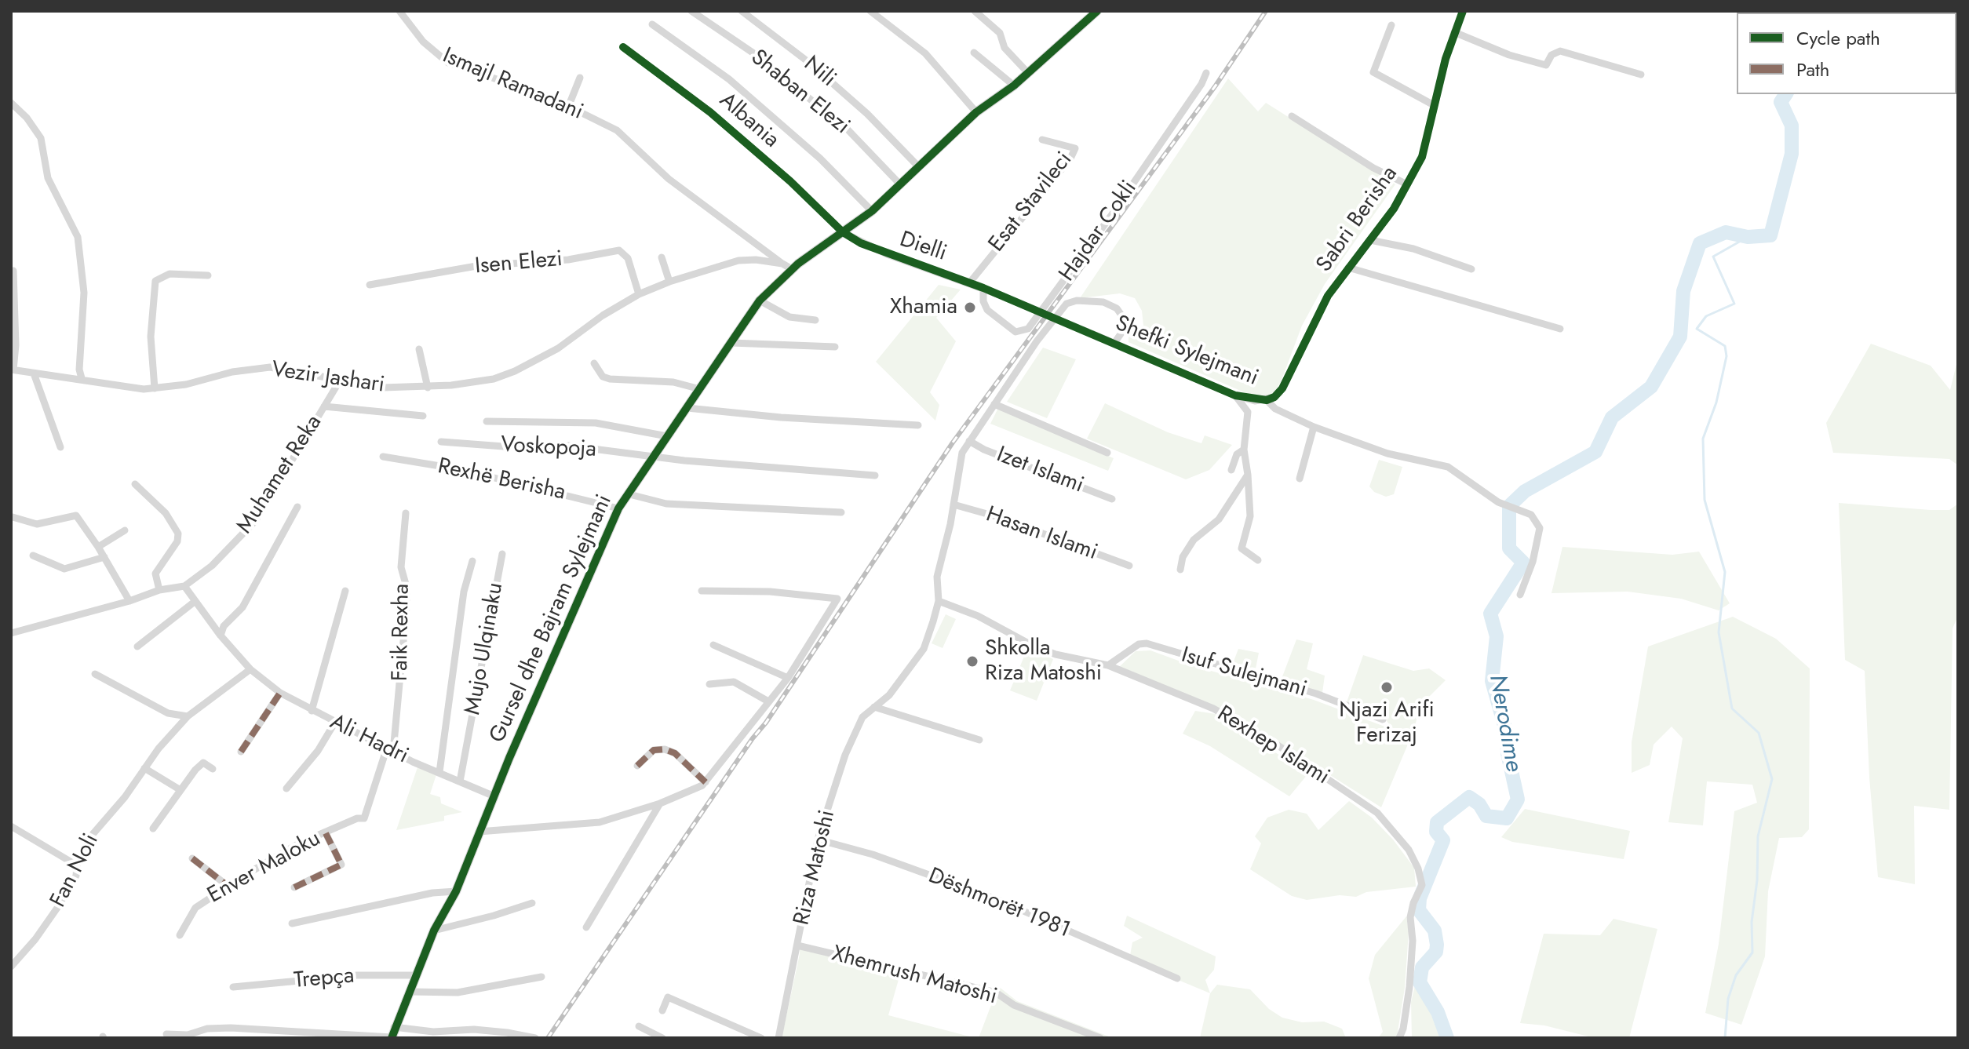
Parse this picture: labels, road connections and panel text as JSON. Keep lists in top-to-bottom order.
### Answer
{
  "streets": {
    "street": [
      "Nili",
      "Ismajl Ramadani",
      "Shaban Elezi",
      "Albania",
      "Esat Stavileci",
      "Sabri Berisha",
      "Hajdar Cokli",
      "Dielli",
      "Isen Elezi",
      "Shefki Sylejmani",
      "Vezir Jashari",
      "Voskopoja",
      "Izet Islami",
      "Muhamet Reka",
      "Rexhë Berisha",
      "Hasan Islami",
      "Gursel dhe Bajram Sylejmani",
      "Faik Rexha",
      "Mujo Ulqinaku",
      "Isuf Sulejmani",
      "Ali Hadri",
      "Rexhep Islami",
      "Enver Maloku",
      "Riza Matoshi",
      "Fan Noli",
      "Dëshmorët 1981",
      "Xhemrush Matoshi",
      "Trepça"
    ]
  },
  "crossings": [
    ["Nili", "Gursel dhe Bajram Sylejmani"],
    ["Ismajl Ramadani", "Vezir Jashari"],
    ["Shaban Elezi", "Gursel dhe Bajram Sylejmani"],
    ["Albania", "Dielli"],
    ["Albania", "Gursel dhe Bajram Sylejmani"],
    ["Esat Stavileci", "Dielli"],
    ["Sabri Berisha", "Shefki Sylejmani"],
    ["Hajdar Cokli", "Dielli"],
    ["Dielli", "Gursel dhe Bajram Sylejmani"],
    ["Isen Elezi", "Vezir Jashari"],
    ["Shefki Sylejmani", "Riza Matoshi"],
    ["Vezir Jashari", "Muhamet Reka"],
    ["Vezir Jashari", "Gursel dhe Bajram Sylejmani"],
    ["Voskopoja", "Gursel dhe Bajram Sylejmani"],
    ["Izet Islami", "Riza Matoshi"],
    ["Muhamet Reka", "Ali Hadri"],
    ["Rexhë Berisha", "Gursel dhe Bajram Sylejmani"],
    ["Hasan Islami", "Riza Matoshi"],
    ["Gursel dhe Bajram Sylejmani", "Ali Hadri"],
    ["Gursel dhe Bajram Sylejmani", "Trepça"],
    ["Faik Rexha", "Ali Hadri"],
    ["Faik Rexha", "Enver Maloku"],
    ["Mujo Ulqinaku", "Ali Hadri"],
    ["Isuf Sulejmani", "Rexhep Islami"],
    ["Ali Hadri", "Enver Maloku"],
    ["Ali Hadri", "Fan Noli"],
    ["Rexhep Islami", "Riza Matoshi"],
    ["Riza Matoshi", "Dëshmorët 1981"],
    ["Riza Matoshi", "Xhemrush Matoshi"]
  ],
  "water": ["Nerodime"],
  "places": ["Xhamia", "Shkolla Riza Matoshi", "Njazi Arifi Ferizaj"],
  "legend": ["Cycle path", "Path"]
}
